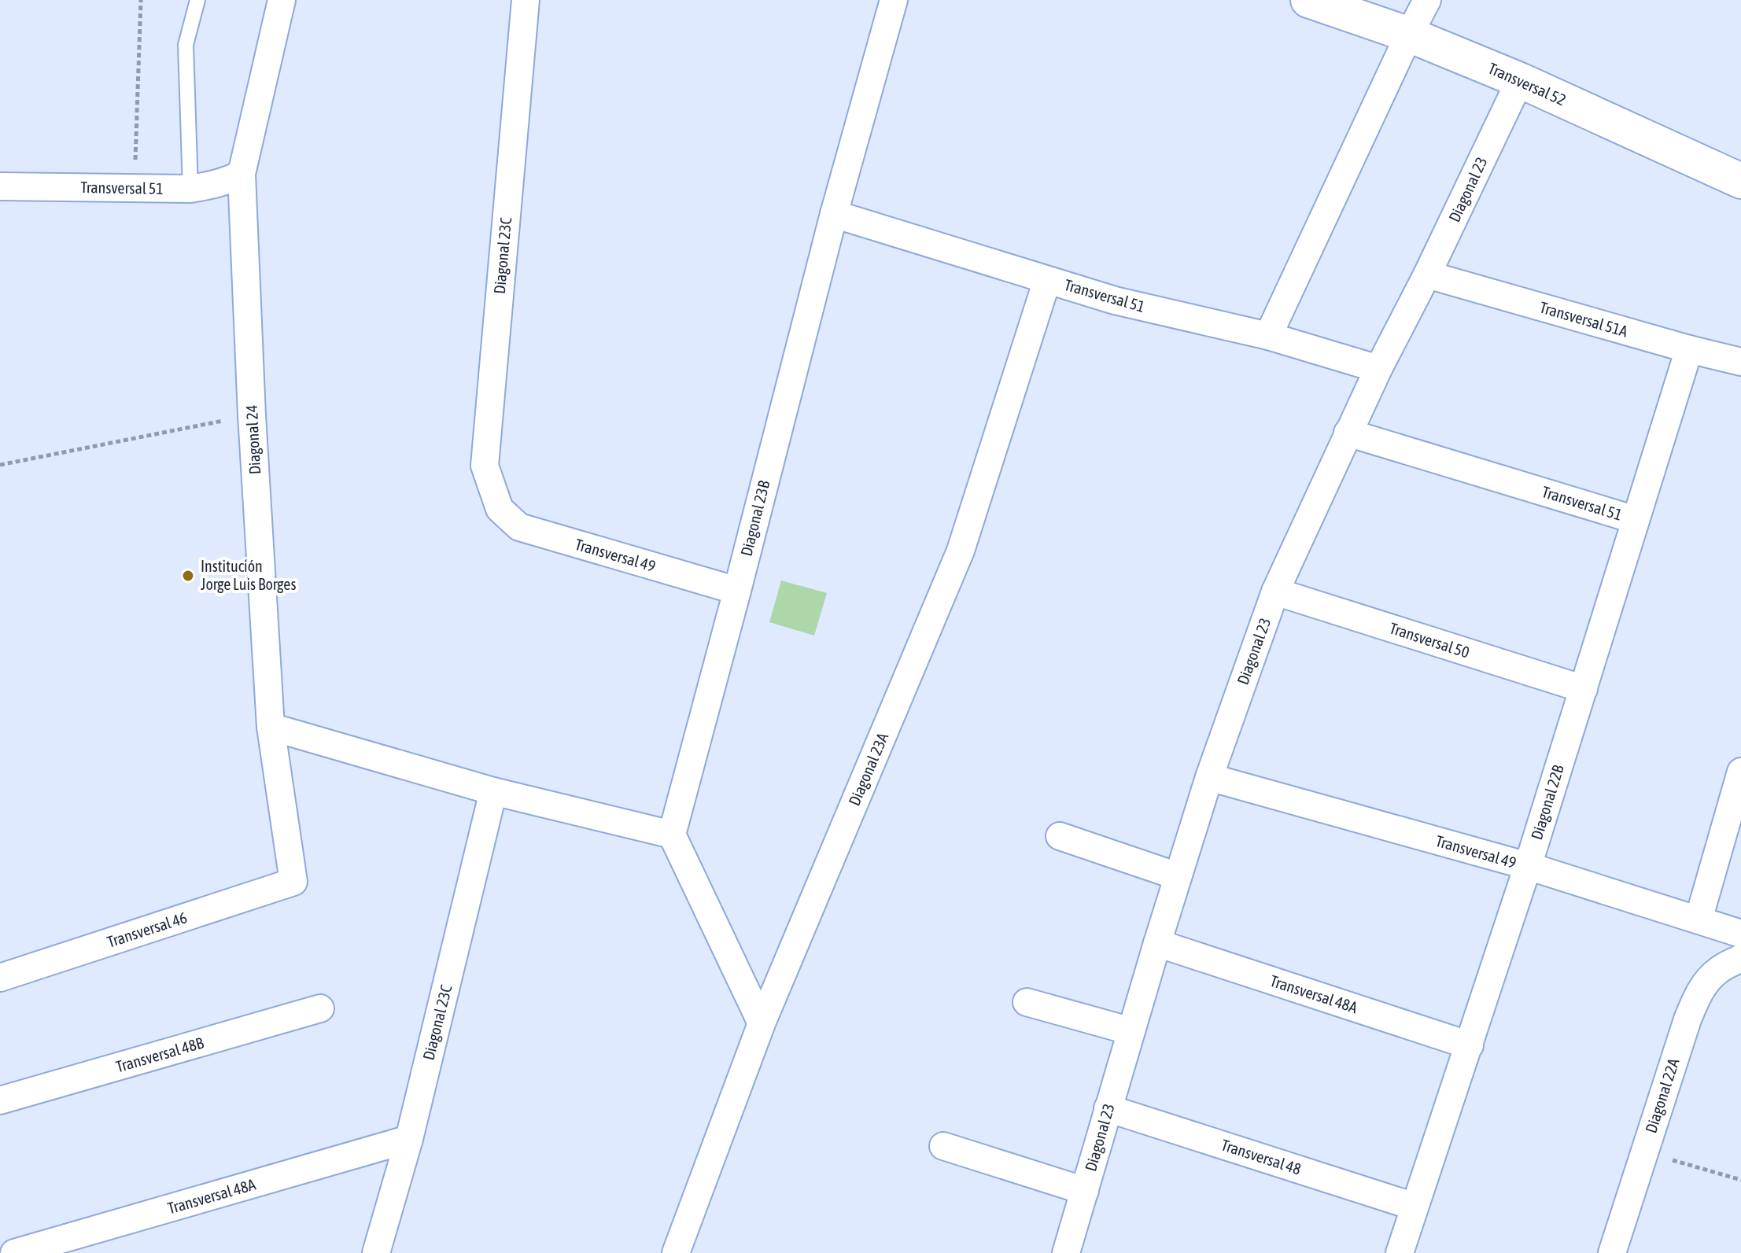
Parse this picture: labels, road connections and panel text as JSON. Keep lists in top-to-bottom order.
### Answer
{
  "streets": {
    "street": [
      "Transversal 52",
      "Transversal 51",
      "Diagonal 23",
      "Diagonal 23C",
      "Transversal 51A",
      "Diagonal 24",
      "Diagonal 23B",
      "Transversal 49",
      "Transversal 50",
      "Diagonal 23A",
      "Diagonal 22B",
      "Transversal 46",
      "Transversal 48A",
      "Transversal 48B",
      "Diagonal 22A",
      "Transversal 48"
    ]
  },
  "crossings": [
    ["Transversal 52", "Diagonal 23"],
    ["Transversal 51", "Diagonal 23"],
    ["Transversal 51", "Diagonal 24"],
    ["Transversal 51", "Diagonal 23B"],
    ["Transversal 51", "Diagonal 23A"],
    ["Transversal 51", "Diagonal 22B"],
    ["Diagonal 23", "Transversal 51A"],
    ["Diagonal 23", "Transversal 49"],
    ["Diagonal 23", "Transversal 50"],
    ["Diagonal 23", "Transversal 48A"],
    ["Diagonal 23", "Transversal 48"],
    ["Diagonal 23C", "Transversal 49"],
    ["Diagonal 23C", "Transversal 48A"],
    ["Transversal 51A", "Diagonal 22B"],
    ["Diagonal 24", "Transversal 46"],
    ["Diagonal 23B", "Transversal 49"],
    ["Transversal 49", "Diagonal 22B"],
    ["Transversal 50", "Diagonal 22B"],
    ["Diagonal 22B", "Transversal 48A"],
    ["Diagonal 22B", "Transversal 48"]
  ],
  "places": ["Institución Jorge Luis Borges"]
}
